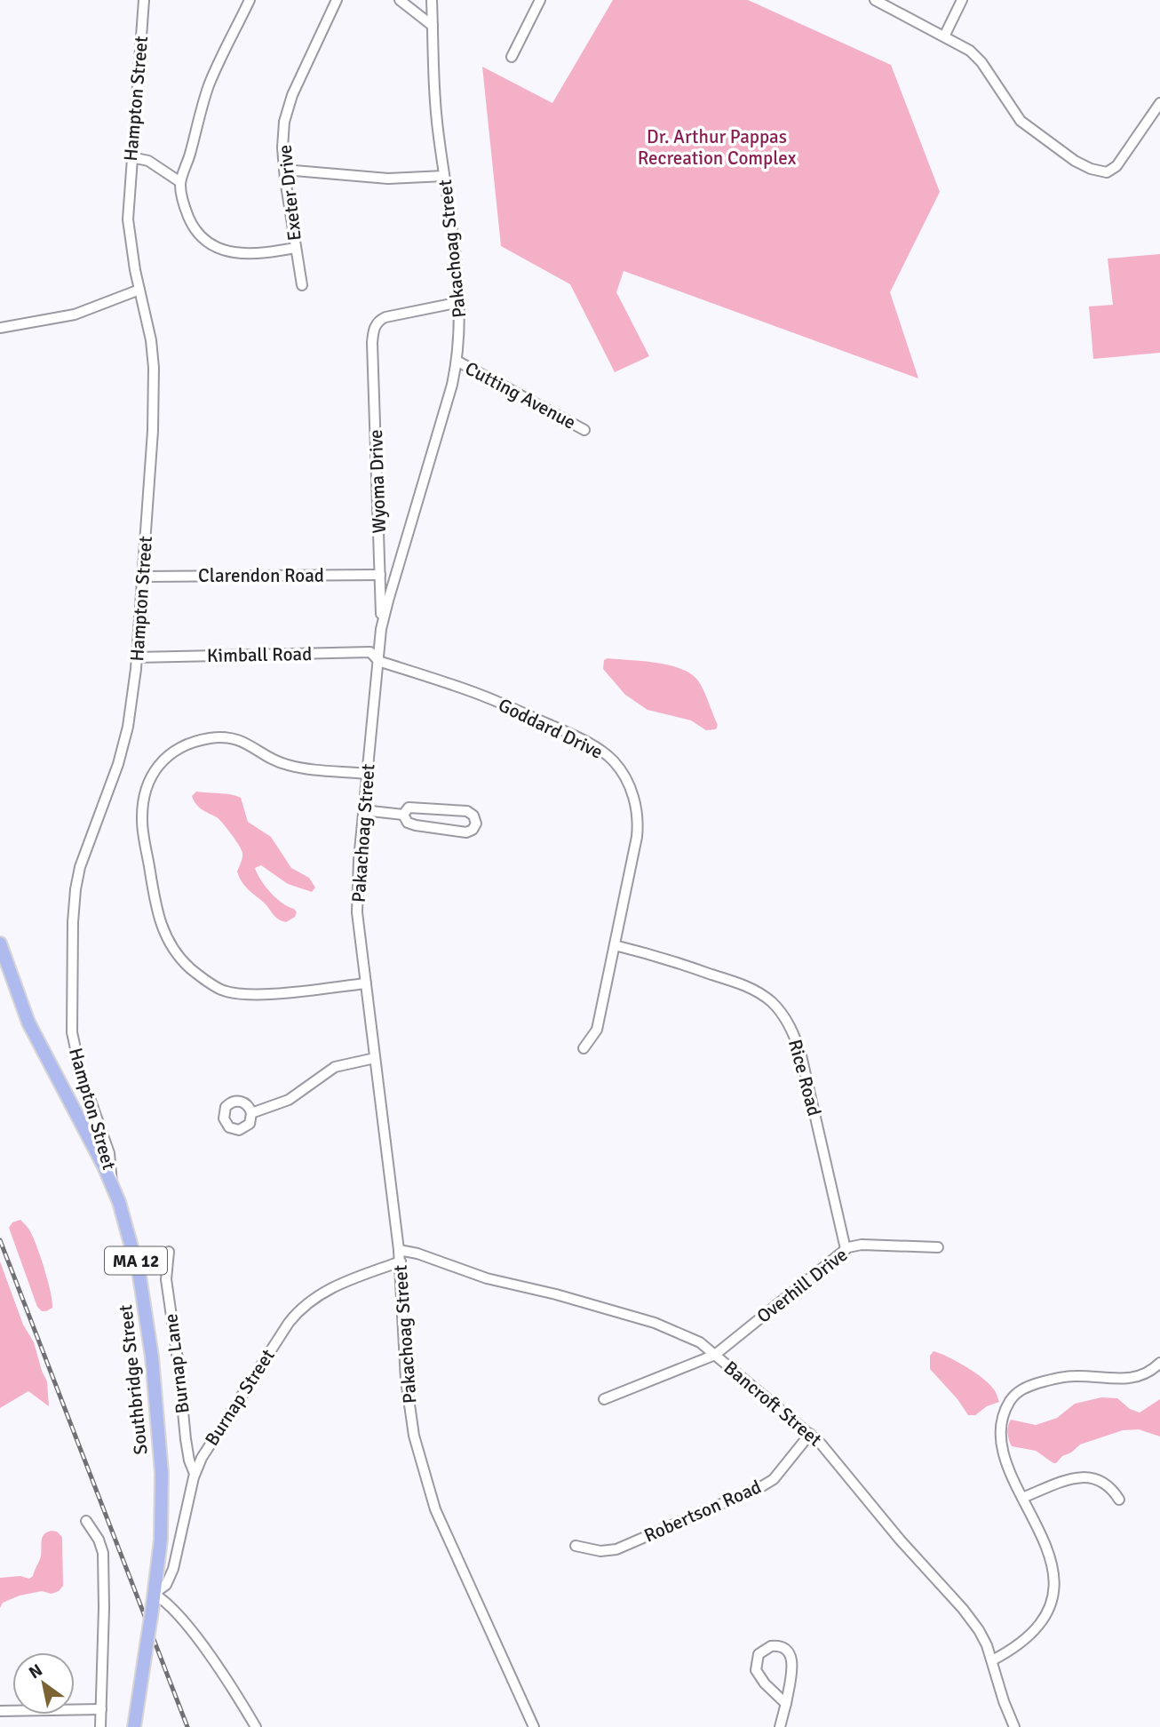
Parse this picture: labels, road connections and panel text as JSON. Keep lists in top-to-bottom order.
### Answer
{
  "streets": {
    "main road": ["MA 12", "Southbridge Street"],
    "street": [
      "Hampton Street",
      "Exeter Drive",
      "Pakachoag Street",
      "Cutting Avenue",
      "Wyoma Drive",
      "Clarendon Road",
      "Kimball Road",
      "Goddard Drive",
      "Rice Road",
      "Overhill Drive",
      "Burnap Lane",
      "Burnap Street",
      "Bancroft Street",
      "Robertson Road"
    ]
  },
  "crossings": [
    ["Hampton Street", "Clarendon Road"],
    ["Hampton Street", "Kimball Road"],
    ["Hampton Street", "Southbridge Street"],
    ["Pakachoag Street", "Cutting Avenue"],
    ["Pakachoag Street", "Wyoma Drive"],
    ["Pakachoag Street", "Kimball Road"],
    ["Pakachoag Street", "Goddard Drive"],
    ["Pakachoag Street", "Burnap Street"],
    ["Pakachoag Street", "Bancroft Street"],
    ["Wyoma Drive", "Clarendon Road"],
    ["Kimball Road", "Goddard Drive"],
    ["Goddard Drive", "Rice Road"],
    ["Rice Road", "Overhill Drive"],
    ["Overhill Drive", "Bancroft Street"],
    ["Burnap Lane", "Burnap Street"],
    ["Southbridge Street", "Burnap Street"],
    ["Bancroft Street", "Robertson Road"]
  ],
  "parks": ["Dr. Arthur Pappas Recreation Complex"],
  "north": "top left"
}
